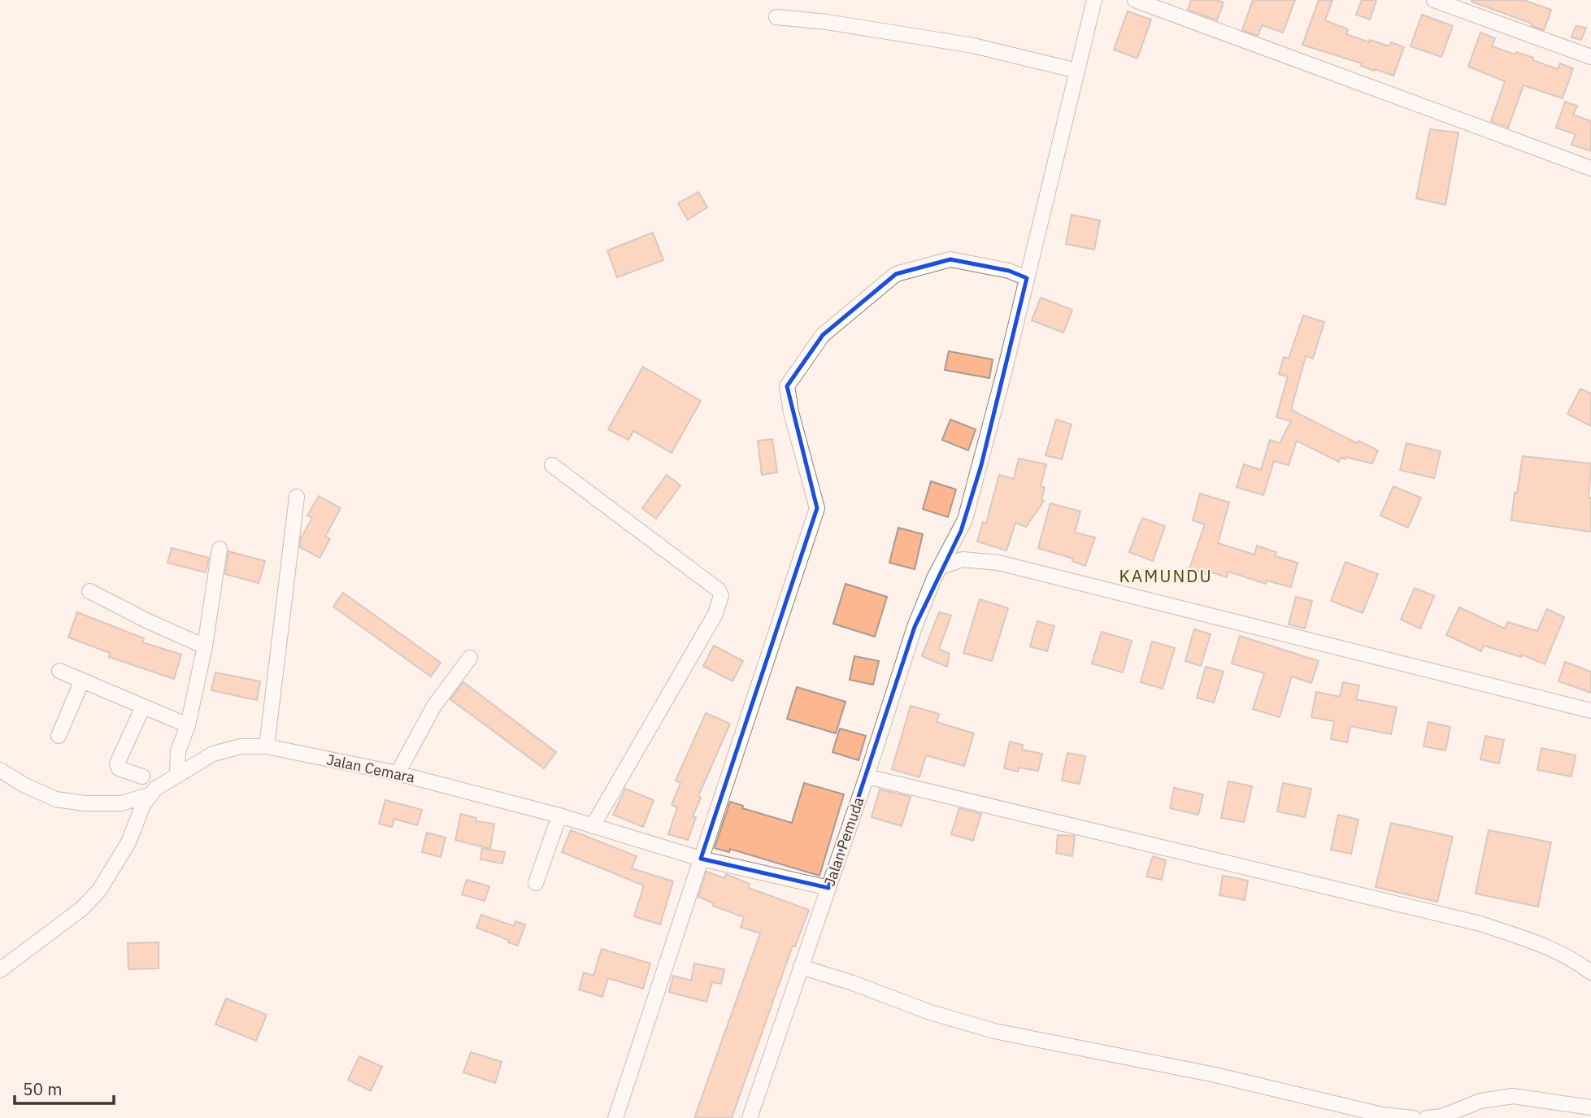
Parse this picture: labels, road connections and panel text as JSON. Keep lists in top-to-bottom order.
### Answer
{
  "streets": {
    "street": ["Jalan Cemara", "Jalan Pemuda"]
  },
  "crossings": [
    ["Jalan Cemara", "Jalan Pemuda"]
  ],
  "districts": ["KAMUNDU"],
  "scale_bar": "50 m"
}
